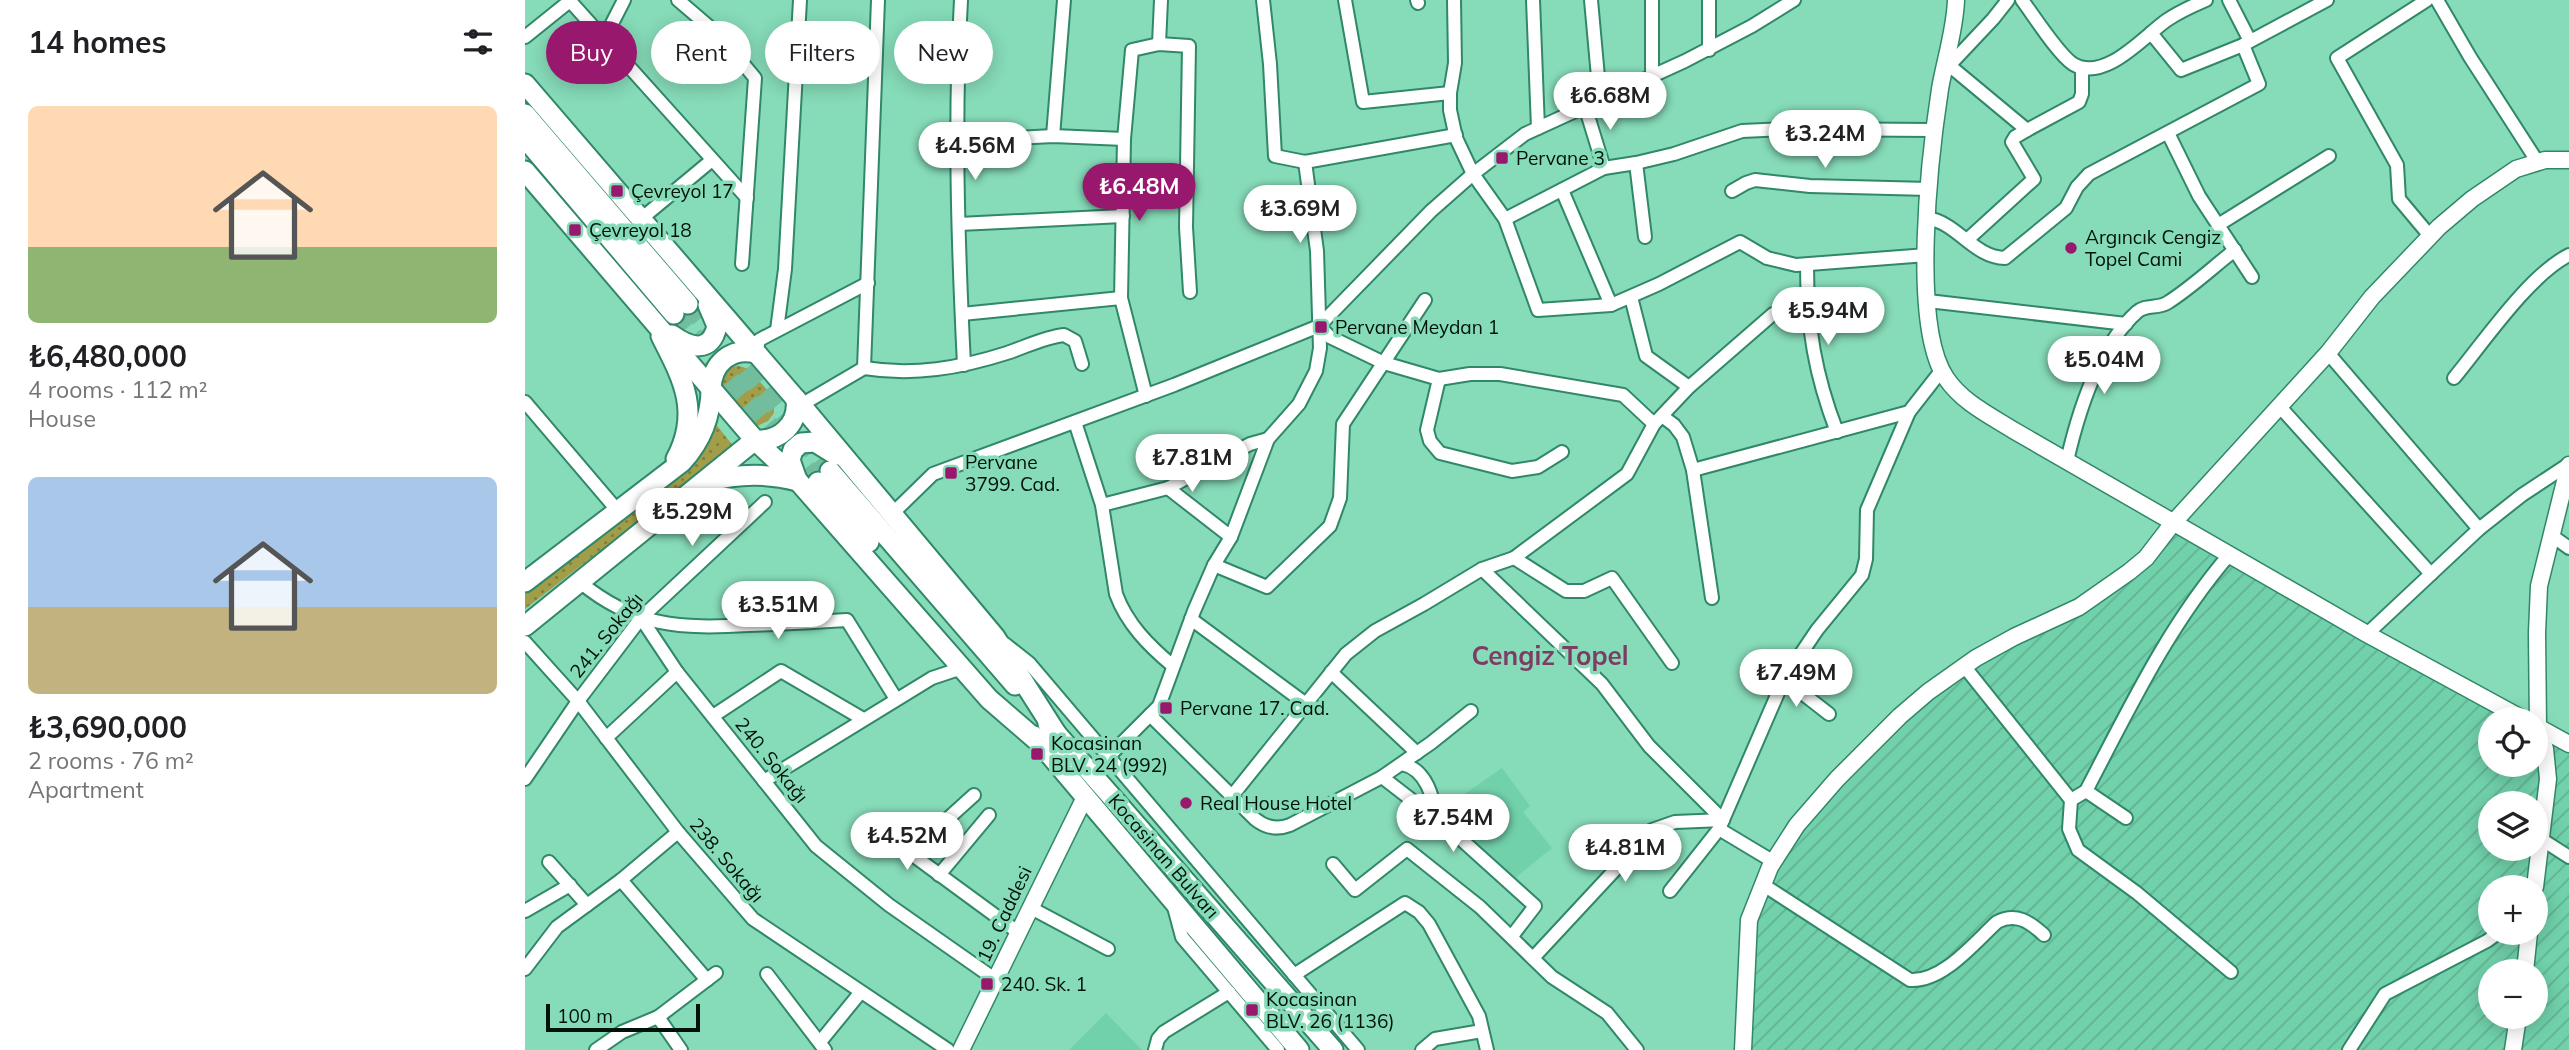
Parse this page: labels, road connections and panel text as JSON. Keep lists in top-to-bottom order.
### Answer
{
  "streets": {
    "main road": ["Kocasinan Bulvarı"],
    "street": [
      "241. Sokağı",
      "240. Sokağı",
      "238. Sokağı",
      "19. Caddesi"
    ]
  },
  "crossings": [
    ["241. Sokağı", "240. Sokağı"],
    ["241. Sokağı", "238. Sokağı"],
    ["240. Sokağı", "19. Caddesi"],
    ["Kocasinan Bulvarı", "19. Caddesi"]
  ],
  "districts": ["Cengiz Topel"],
  "places": {
    "transit": [
      "Pervane 3",
      "Çevreyol 17",
      "Çevreyol 18",
      "Pervane Meydan 1",
      "Pervane 3799. Cad.",
      "Pervane 17. Cad.",
      "Kocasinan BLV. 24 (992)",
      "240. Sk. 1",
      "Kocasinan BLV. 26 (1136)"
    ],
    "other": ["Argıncık Cengiz Topel Cami", "Real House Hotel"]
  },
  "scale_bar": "100 m",
  "page": {
    "heading": "14 homes",
    "chip": [
      "Buy",
      "Rent",
      "Filters",
      "New"
    ],
    "price": [
      "₺6.68M",
      "₺3.24M",
      "₺4.56M",
      "₺6.48M",
      "₺3.69M",
      "₺5.94M",
      "₺5.04M",
      "₺7.81M",
      "₺5.29M",
      "₺3.51M",
      "₺7.49M",
      "₺7.54M",
      "₺4.52M",
      "₺4.81M"
    ],
    "list": [
      {
        "name": "₺6,480,000",
        "note": "4 rooms · 112 m² · House"
      },
      {
        "name": "₺3,690,000",
        "note": "2 rooms · 76 m² · Apartment"
      }
    ],
    "map_buttons": ["+", "−"],
    "scale": "100 m"
  }
}
